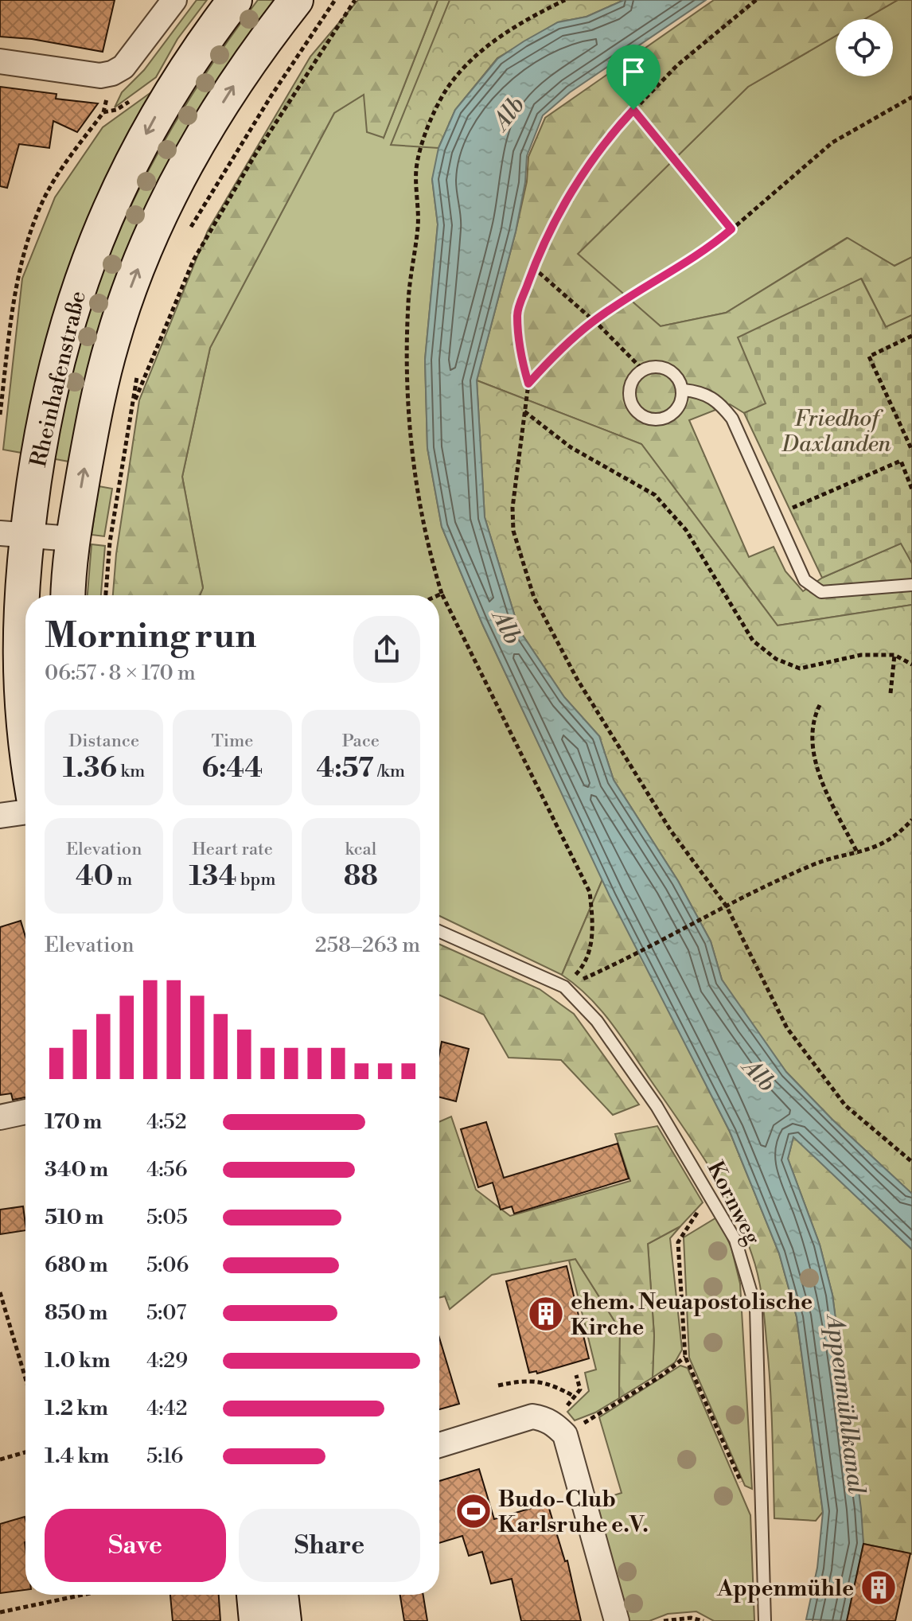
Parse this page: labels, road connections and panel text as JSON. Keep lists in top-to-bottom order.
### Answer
{
  "streets": {
    "main road": ["Rheinhafenstraße"],
    "lane": ["Kornweg"]
  },
  "water": ["Alb", "Appenmühlkanal"],
  "parks": ["Friedhof Daxlanden"],
  "places": {
    "building": ["ehem. Neuapostolische Kirche", "Appenmühle"],
    "sports": ["Budo-Club Karlsruhe e.V."]
  },
  "page": {
    "heading": ["Morning run", "06:57 · 8 × 170 m"],
    "stats": [
      ["Distance", "1.36 km"],
      ["Time", "6:44"],
      ["Pace", "4:57 /km"],
      ["Elevation", "40 m"],
      ["Heart rate", "134 bpm"],
      ["kcal", "88"]
    ],
    "chart": ["Elevation", "258–263 m"],
    "list": [
      {
        "name": "170 m",
        "note": "4:52"
      },
      {
        "name": "340 m",
        "note": "4:56"
      },
      {
        "name": "510 m",
        "note": "5:05"
      },
      {
        "name": "680 m",
        "note": "5:06"
      },
      {
        "name": "850 m",
        "note": "5:07"
      },
      {
        "name": "1.0 km",
        "note": "4:29"
      },
      {
        "name": "1.2 km",
        "note": "4:42"
      },
      {
        "name": "1.4 km",
        "note": "5:16"
      }
    ],
    "buttons": ["Save", "Share"]
  }
}
